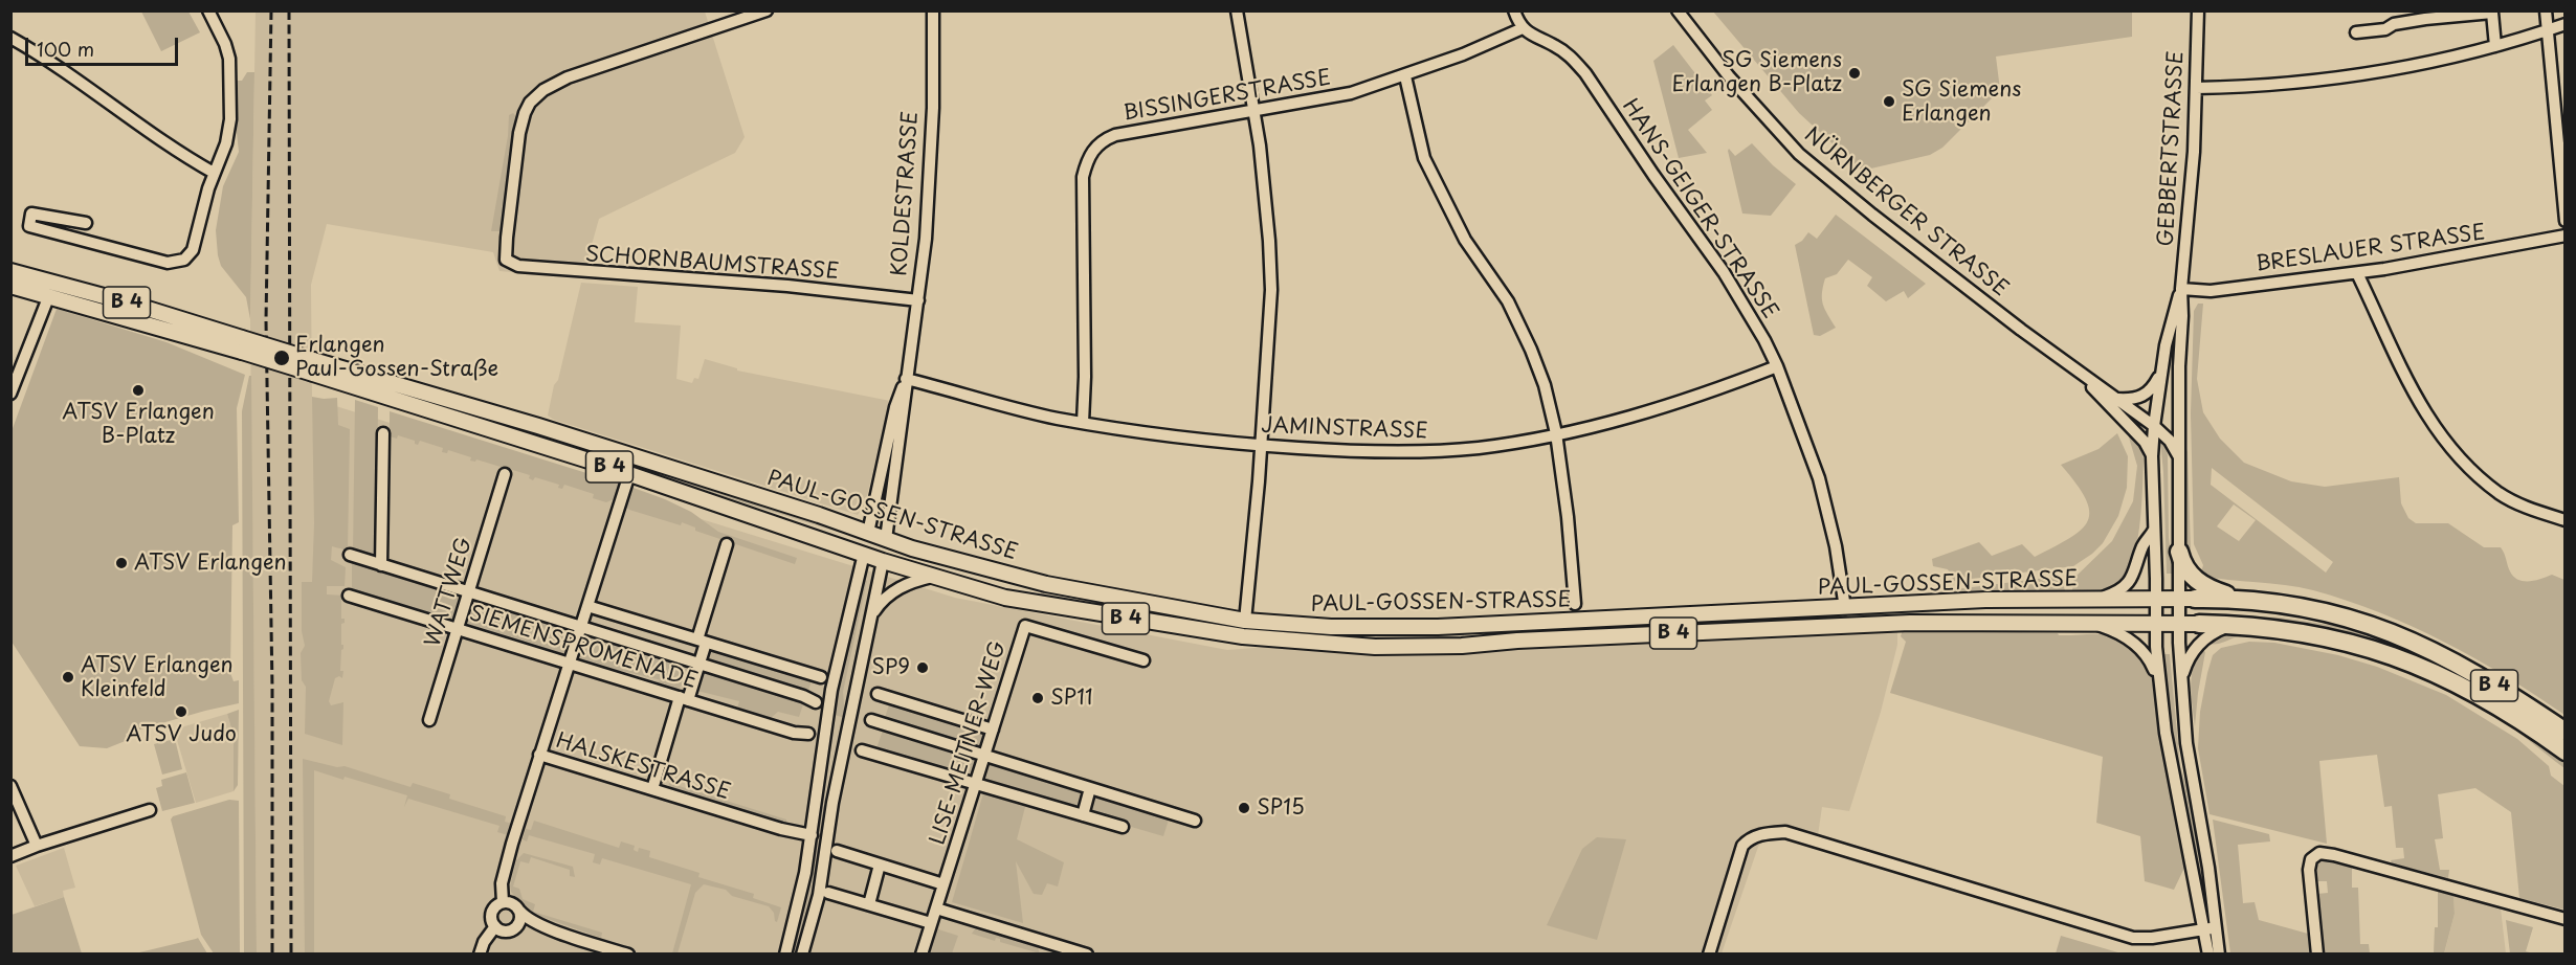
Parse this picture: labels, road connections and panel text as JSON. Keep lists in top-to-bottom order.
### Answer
{
  "streets": {
    "highway": ["B 4"],
    "main road": ["KOLDESTRASSE", "PAUL-GOSSEN-STRASSE"],
    "street": [
      "BISSINGERSTRASSE",
      "GEBBERTSTRASSE",
      "HANS-GEIGER-STRASSE",
      "NÜRNBERGER STRASSE",
      "BRESLAUER STRASSE",
      "SCHORNBAUMSTRASSE",
      "JAMINSTRASSE",
      "WATTWEG",
      "SIEMENSPROMENADE",
      "LISE-MEITNER-WEG",
      "HALSKESTRASSE"
    ]
  },
  "crossings": [
    ["BISSINGERSTRASSE", "HANS-GEIGER-STRASSE"],
    ["BISSINGERSTRASSE", "JAMINSTRASSE"],
    ["GEBBERTSTRASSE", "NÜRNBERGER STRASSE"],
    ["GEBBERTSTRASSE", "BRESLAUER STRASSE"],
    ["KOLDESTRASSE", "SCHORNBAUMSTRASSE"],
    ["KOLDESTRASSE", "JAMINSTRASSE"],
    ["KOLDESTRASSE", "PAUL-GOSSEN-STRASSE"],
    ["HANS-GEIGER-STRASSE", "JAMINSTRASSE"],
    ["HANS-GEIGER-STRASSE", "PAUL-GOSSEN-STRASSE"],
    ["B 4", "PAUL-GOSSEN-STRASSE"],
    ["WATTWEG", "SIEMENSPROMENADE"]
  ],
  "places": [
    "SG Siemens Erlangen B-Platz",
    "SG Siemens Erlangen",
    "Erlangen Paul-Gossen-Straße",
    "ATSV Erlangen B-Platz",
    "ATSV Erlangen",
    "SP9",
    "ATSV Erlangen Kleinfeld",
    "SP11",
    "ATSV Judo",
    "SP15"
  ],
  "scale_bar": "100 m"
}
